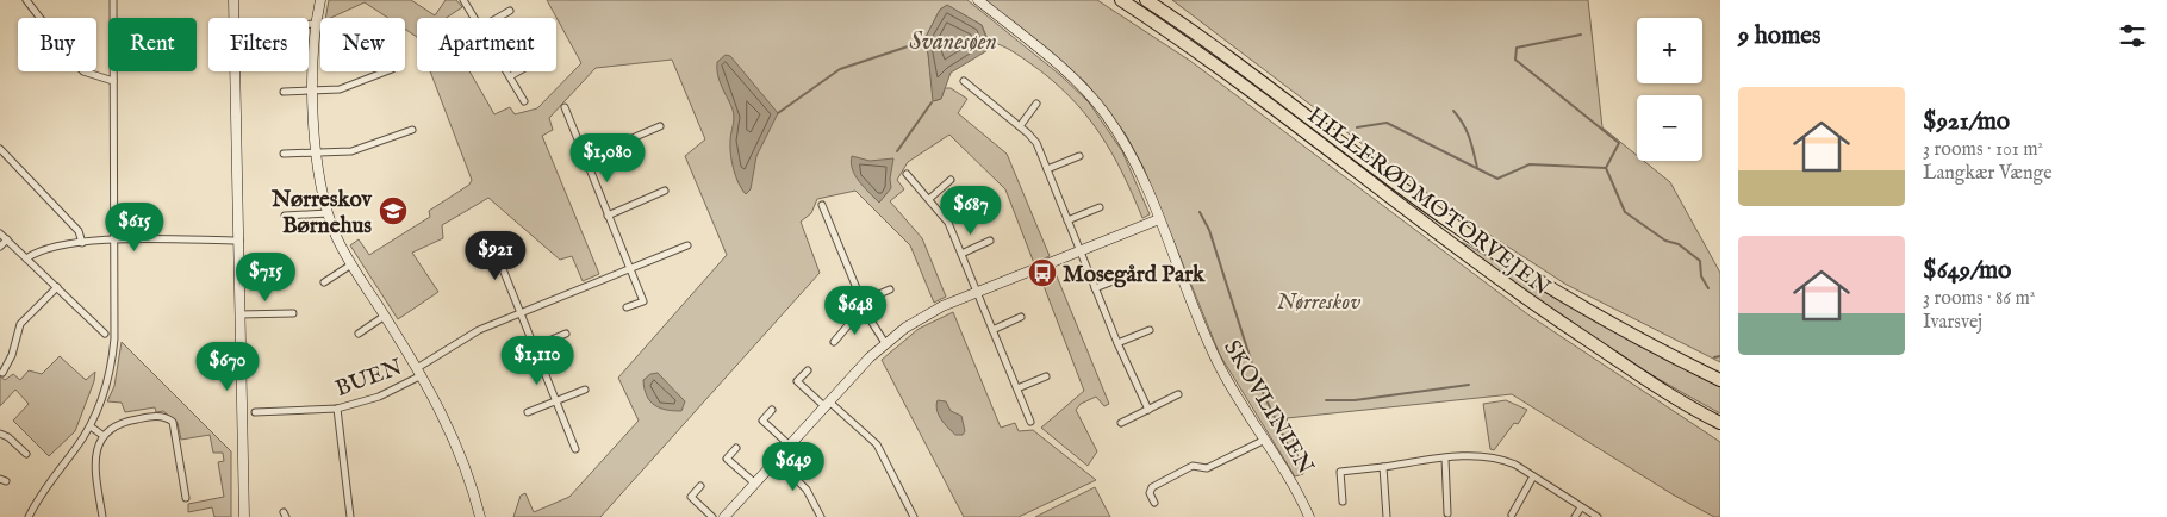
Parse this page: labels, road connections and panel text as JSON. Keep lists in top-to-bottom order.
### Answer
{
  "streets": {
    "highway": ["HILLERØDMOTORVEJEN"],
    "street": ["BUEN", "SKOVLINIEN"]
  },
  "water": ["Svanesøen"],
  "parks": ["Nørreskov"],
  "places": {
    "school or university": ["Nørreskov Børnehus"],
    "bus stop": ["Mosegård Park"]
  },
  "page": {
    "heading": "9 homes",
    "map_buttons": ["+", "−"],
    "chip": [
      "Buy",
      "Rent",
      "Filters",
      "New",
      "Apartment"
    ],
    "list": [
      {
        "name": "$921/mo",
        "note": "3 rooms · 101 m² · Langkær Vænge"
      },
      {
        "name": "$649/mo",
        "note": "3 rooms · 86 m² · Ivarsvej"
      }
    ],
    "price": [
      "$1,080",
      "$687",
      "$615",
      "$921",
      "$715",
      "$648",
      "$1,110",
      "$670",
      "$649"
    ]
  }
}
